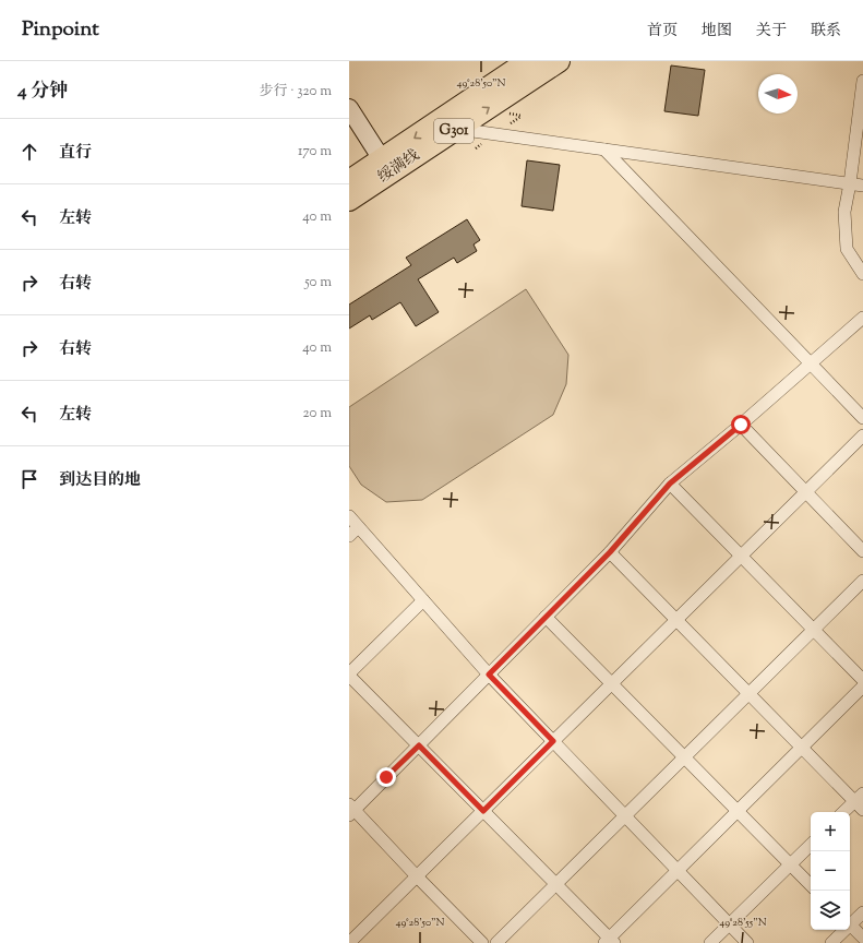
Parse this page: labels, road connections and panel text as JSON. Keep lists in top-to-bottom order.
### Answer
{
  "streets": {
    "highway": ["G301", "绥满线"]
  },
  "north": "right",
  "page": {
    "header": "Pinpoint",
    "nav": [
      "首页",
      "地图",
      "关于",
      "联系"
    ],
    "heading": ["4 分钟", "步行 · 320 m"],
    "list": [
      ["直行", "170 m"],
      ["左转", "40 m"],
      ["右转", "50 m"],
      ["右转", "40 m"],
      ["左转", "20 m"],
      "到达目的地"
    ],
    "map_buttons": ["+", "−"]
  },
  "coordinates": ["49°28'50\"N", "49°28'55\"N"]
}
